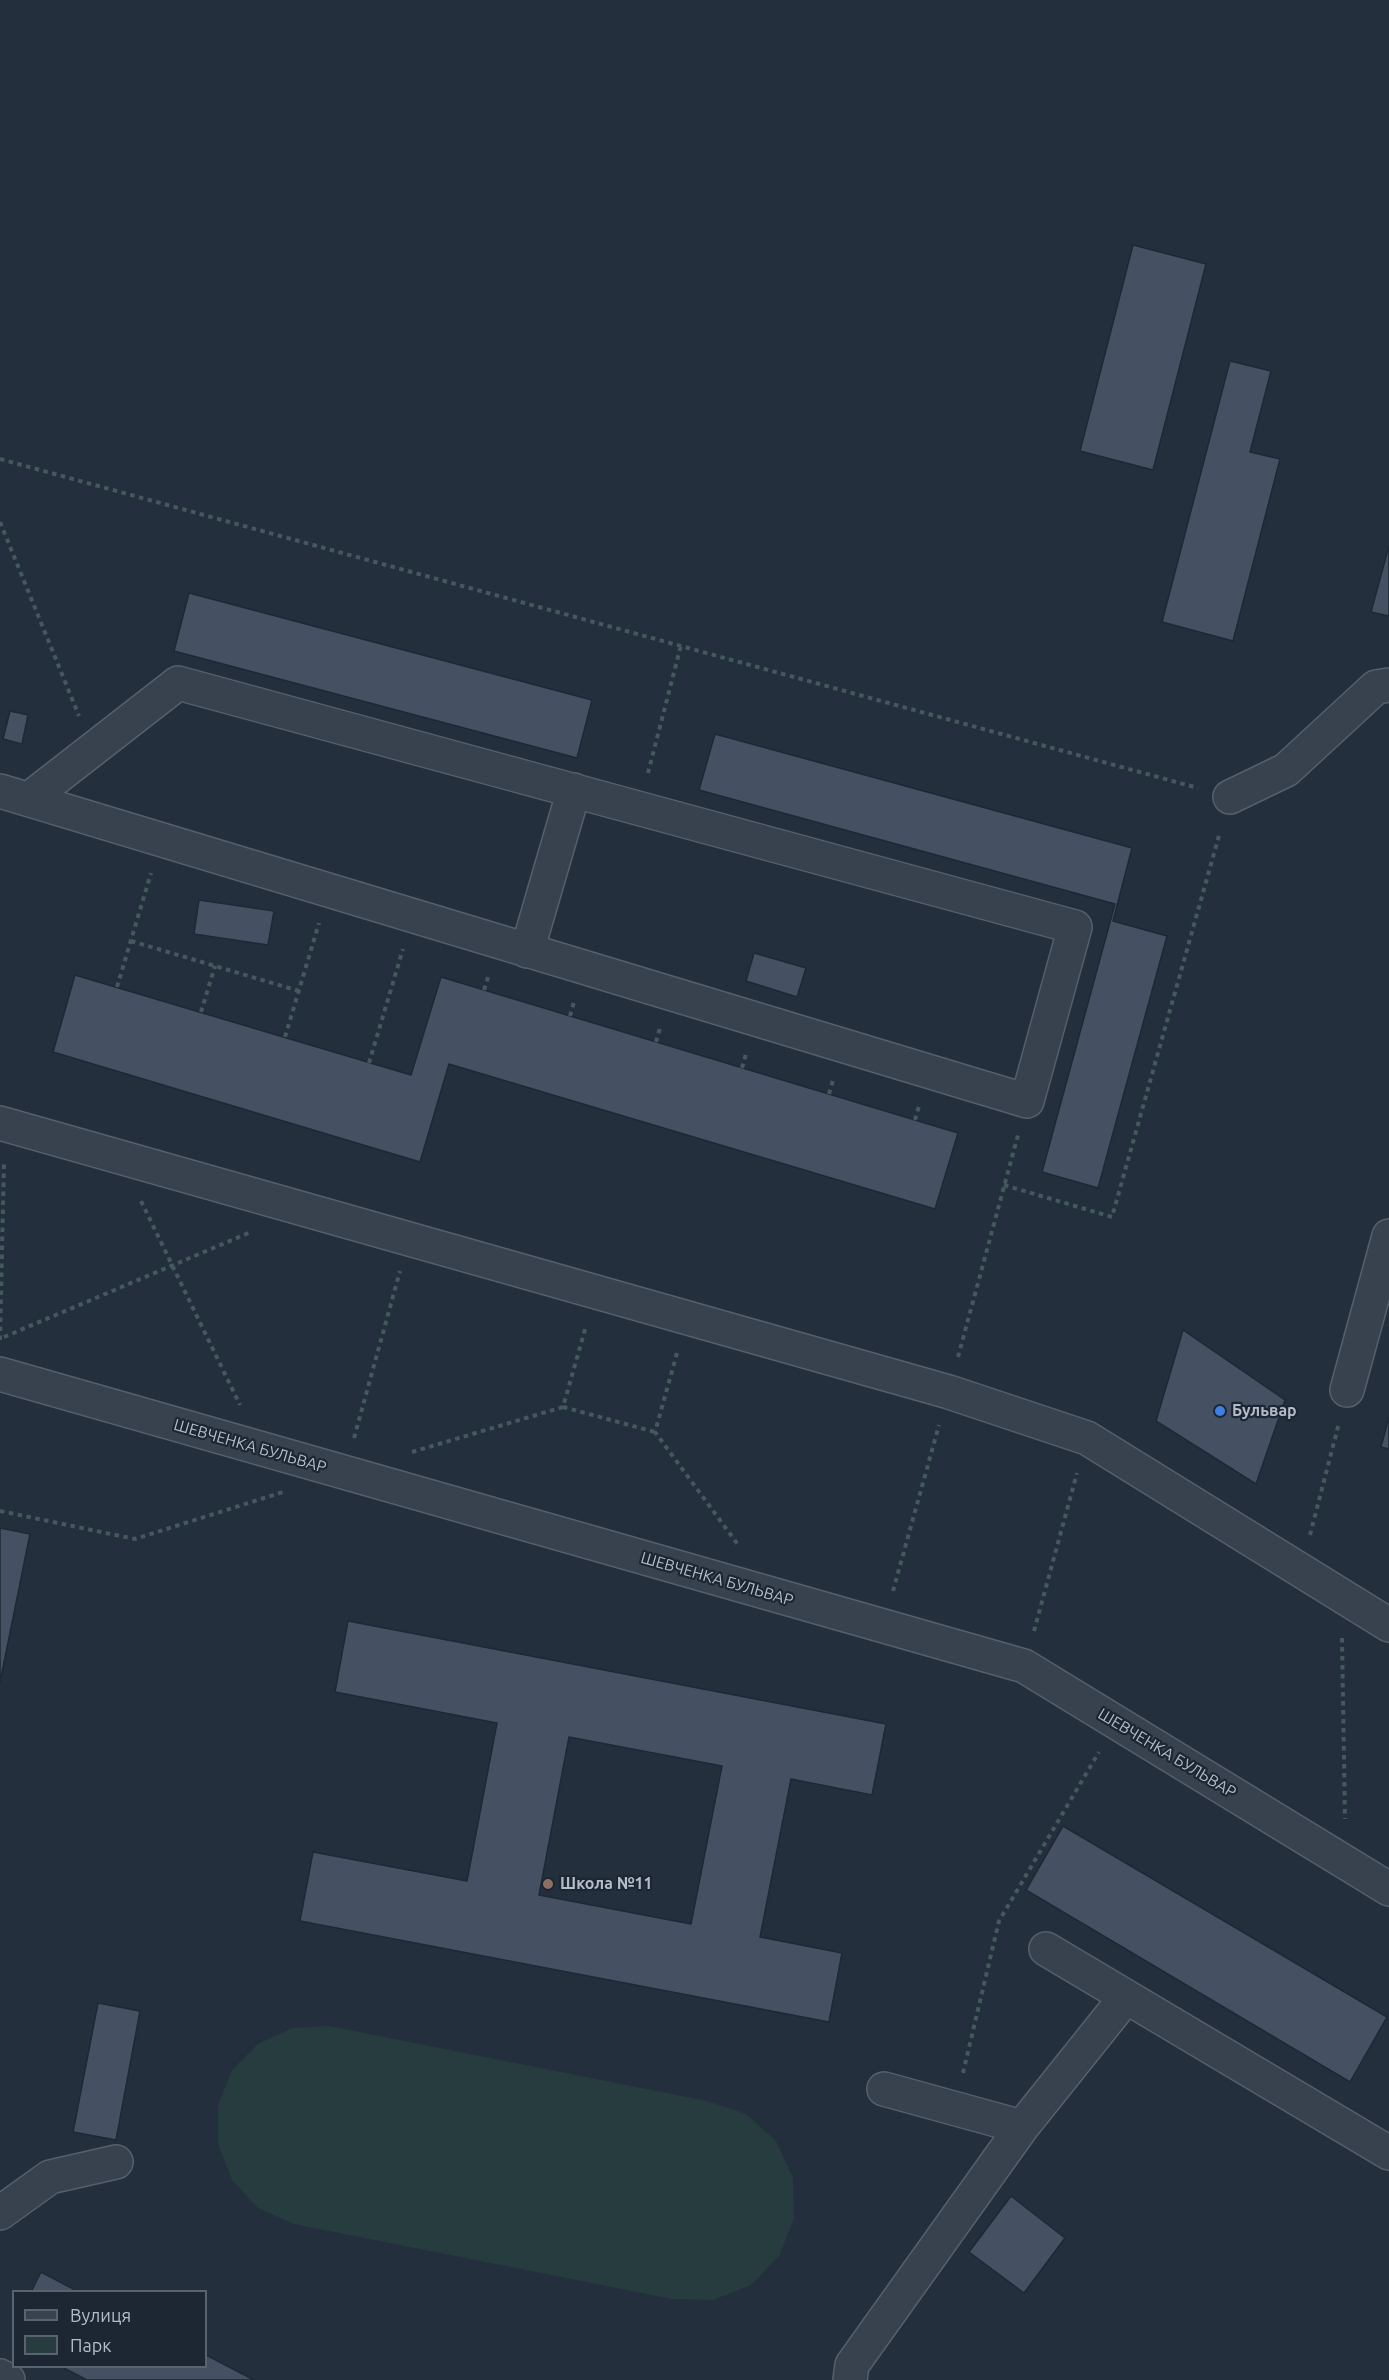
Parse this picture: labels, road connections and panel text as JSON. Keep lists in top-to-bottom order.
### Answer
{
  "streets": {
    "street": ["ШЕВЧЕНКА БУЛЬВАР"]
  },
  "places": ["Бульвар", "Школа №11"],
  "legend": ["Вулиця", "Парк"]
}
